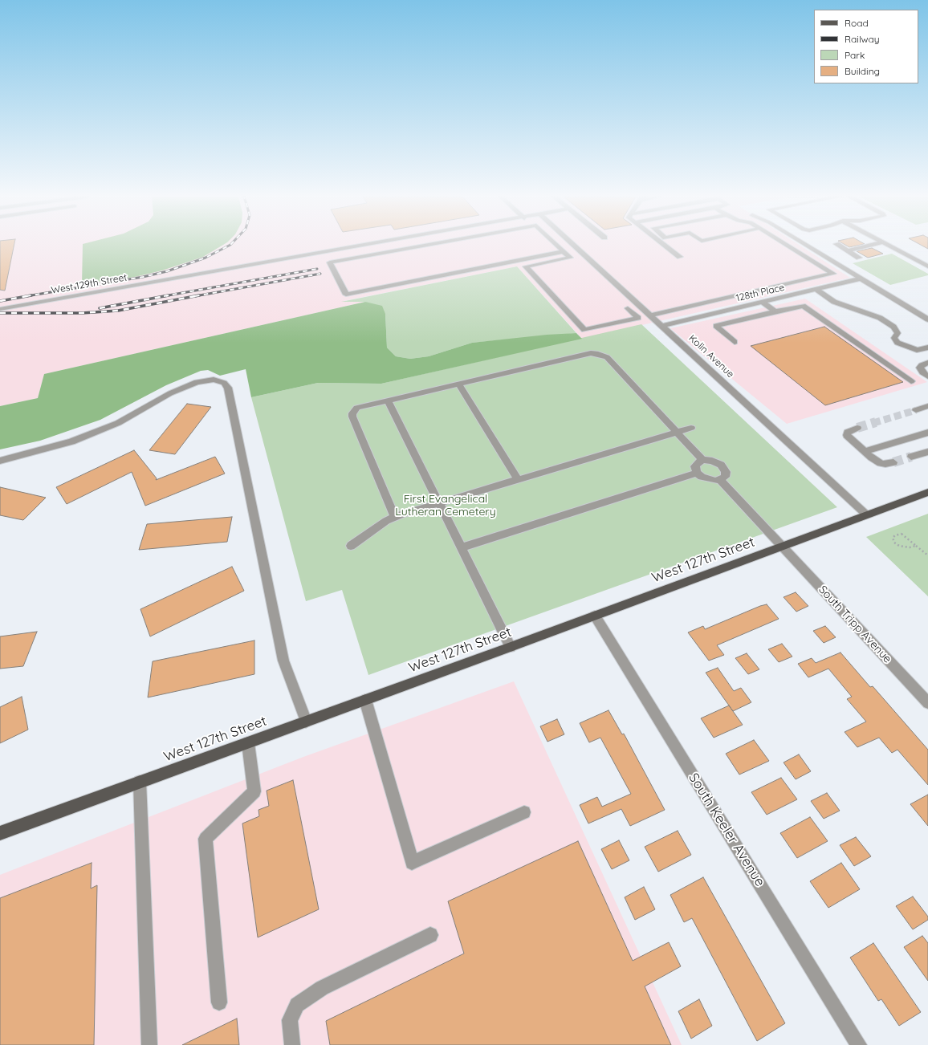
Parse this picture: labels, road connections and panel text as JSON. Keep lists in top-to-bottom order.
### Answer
{
  "streets": {
    "main road": ["West 127th Street"],
    "street": [
      "West 129th Street",
      "128th Place",
      "Kolin Avenue",
      "South Tripp Avenue",
      "South Keeler Avenue"
    ]
  },
  "crossings": [
    ["128th Place", "Kolin Avenue"],
    ["Kolin Avenue", "West 127th Street"],
    ["West 127th Street", "South Tripp Avenue"],
    ["West 127th Street", "South Keeler Avenue"]
  ],
  "parks": ["First Evangelical Lutheran Cemetery"],
  "legend": [
    "Road",
    "Railway",
    "Park",
    "Building"
  ]
}
